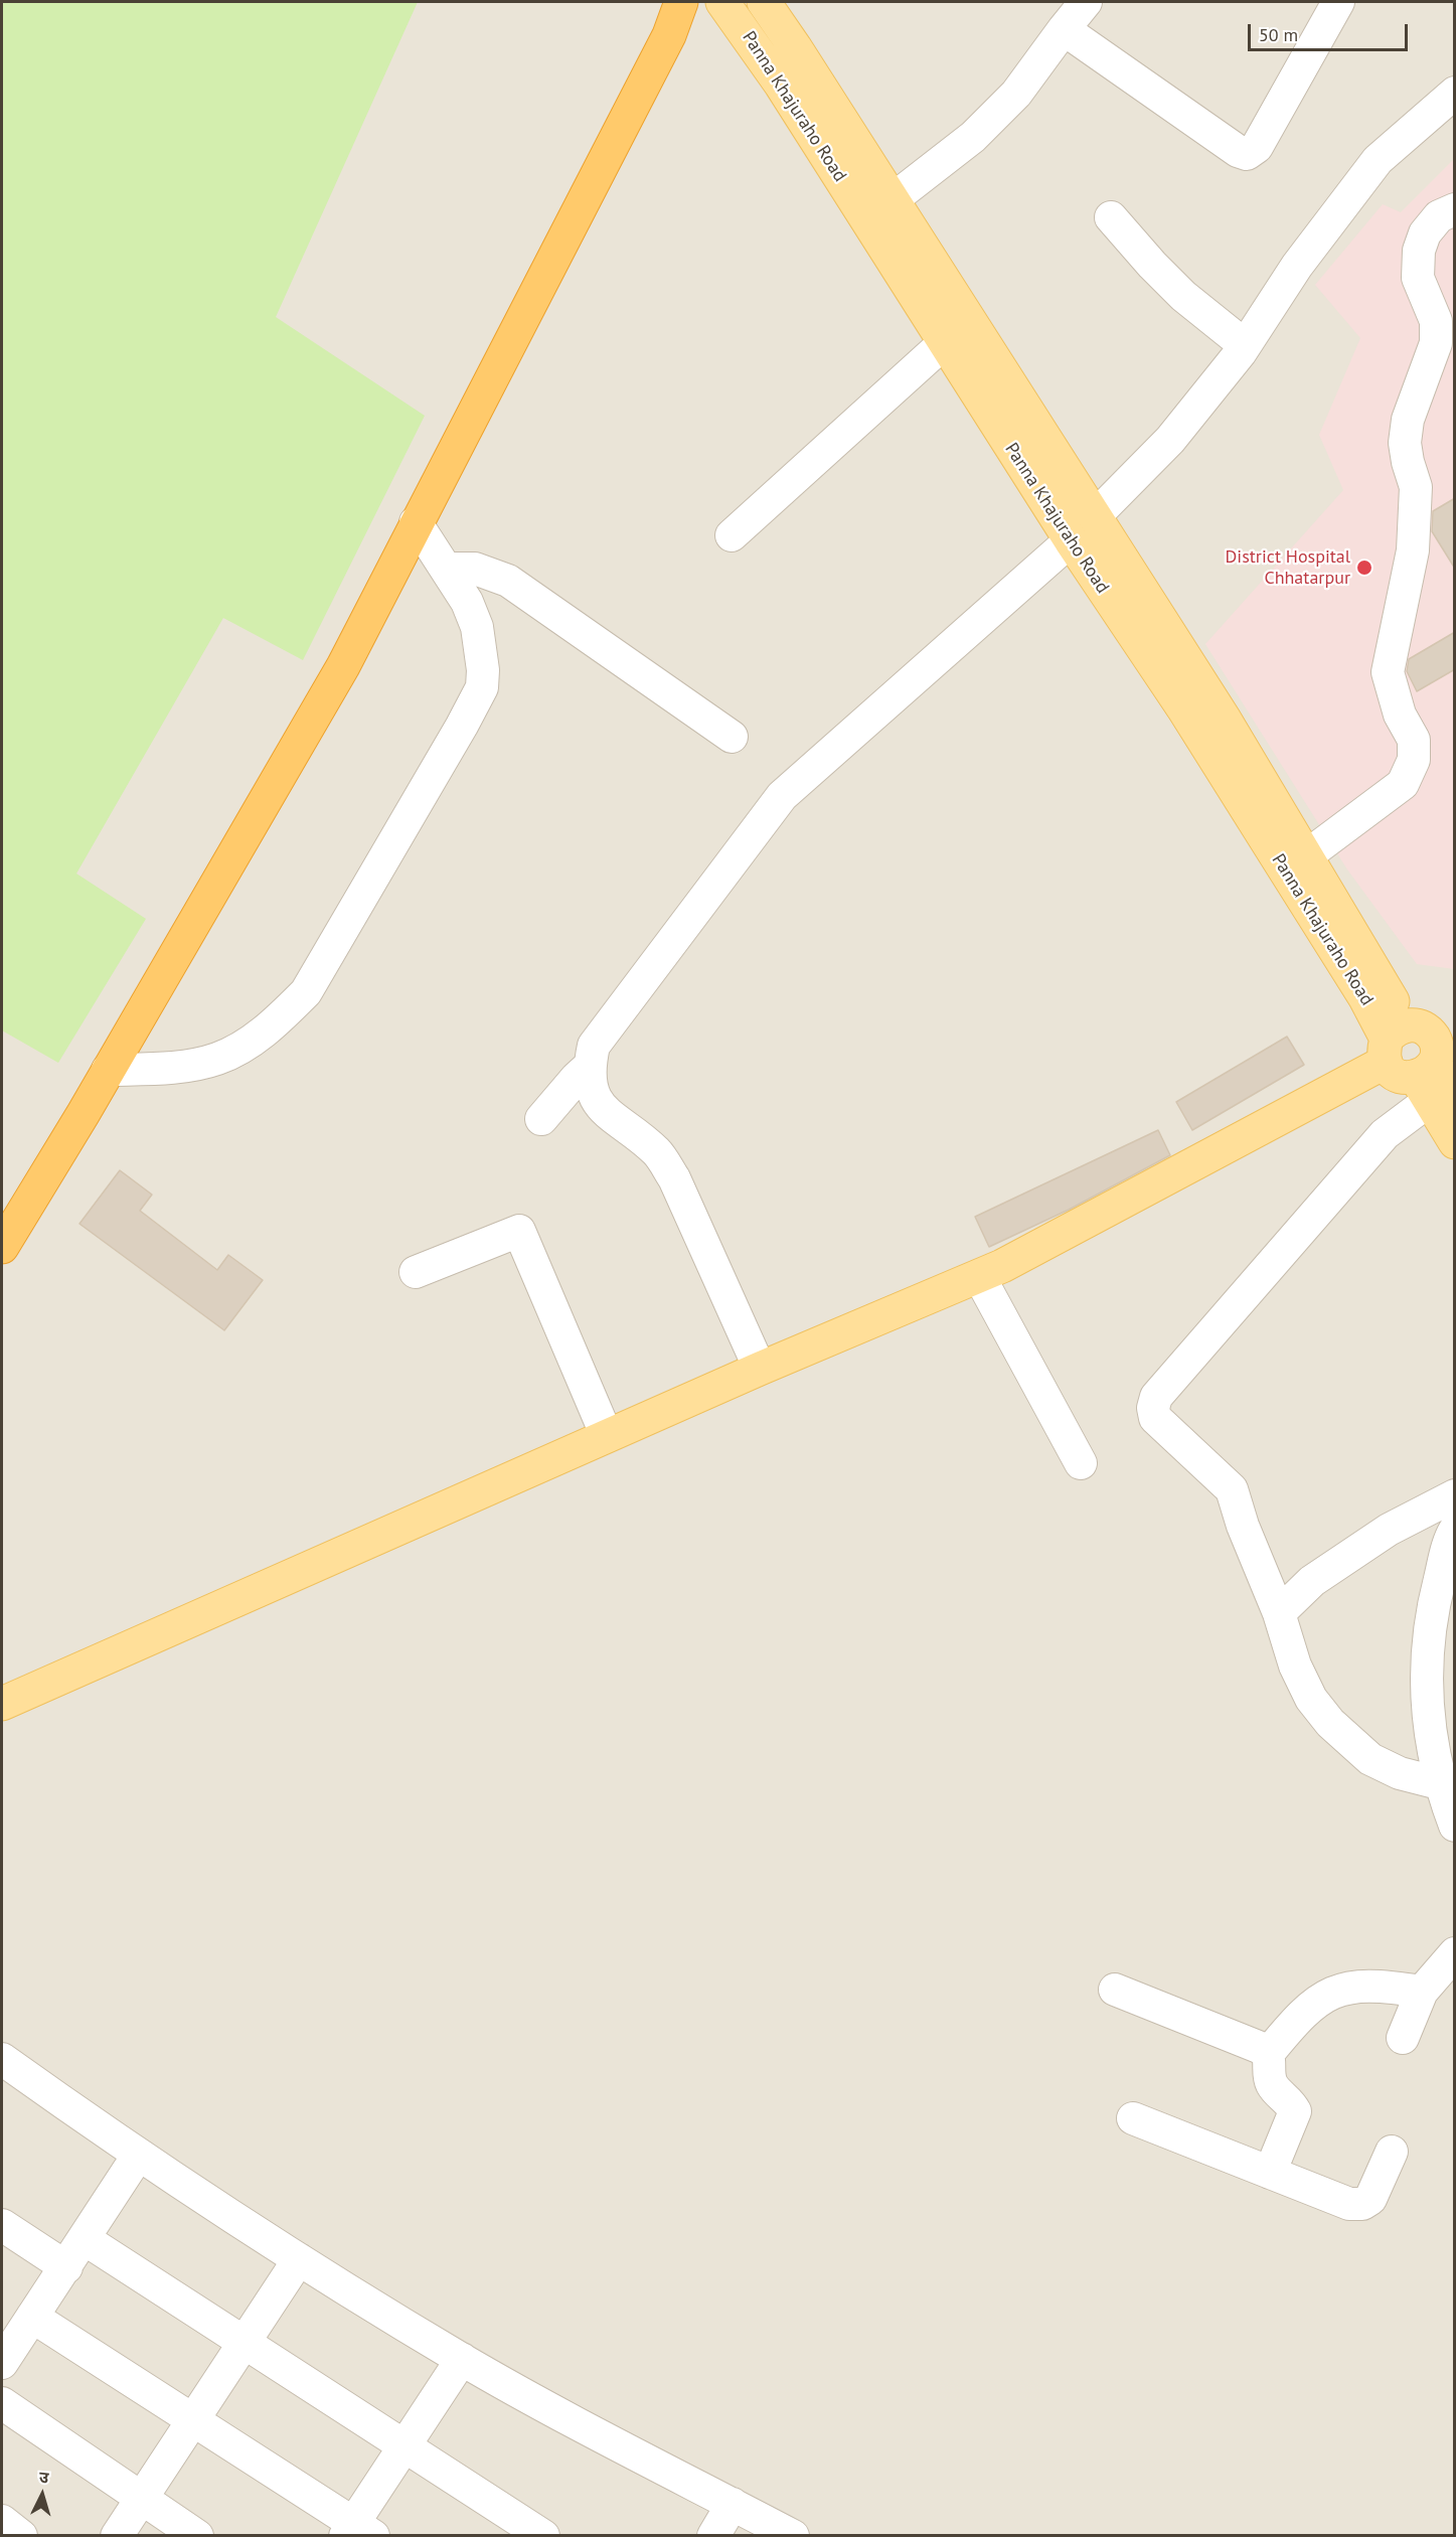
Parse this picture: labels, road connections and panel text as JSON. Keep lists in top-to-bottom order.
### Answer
{
  "streets": {
    "main road": ["Panna Khajuraho Road"]
  },
  "places": ["District Hospital Chhatarpur"],
  "scale_bar": "50 m",
  "north": "top"
}
